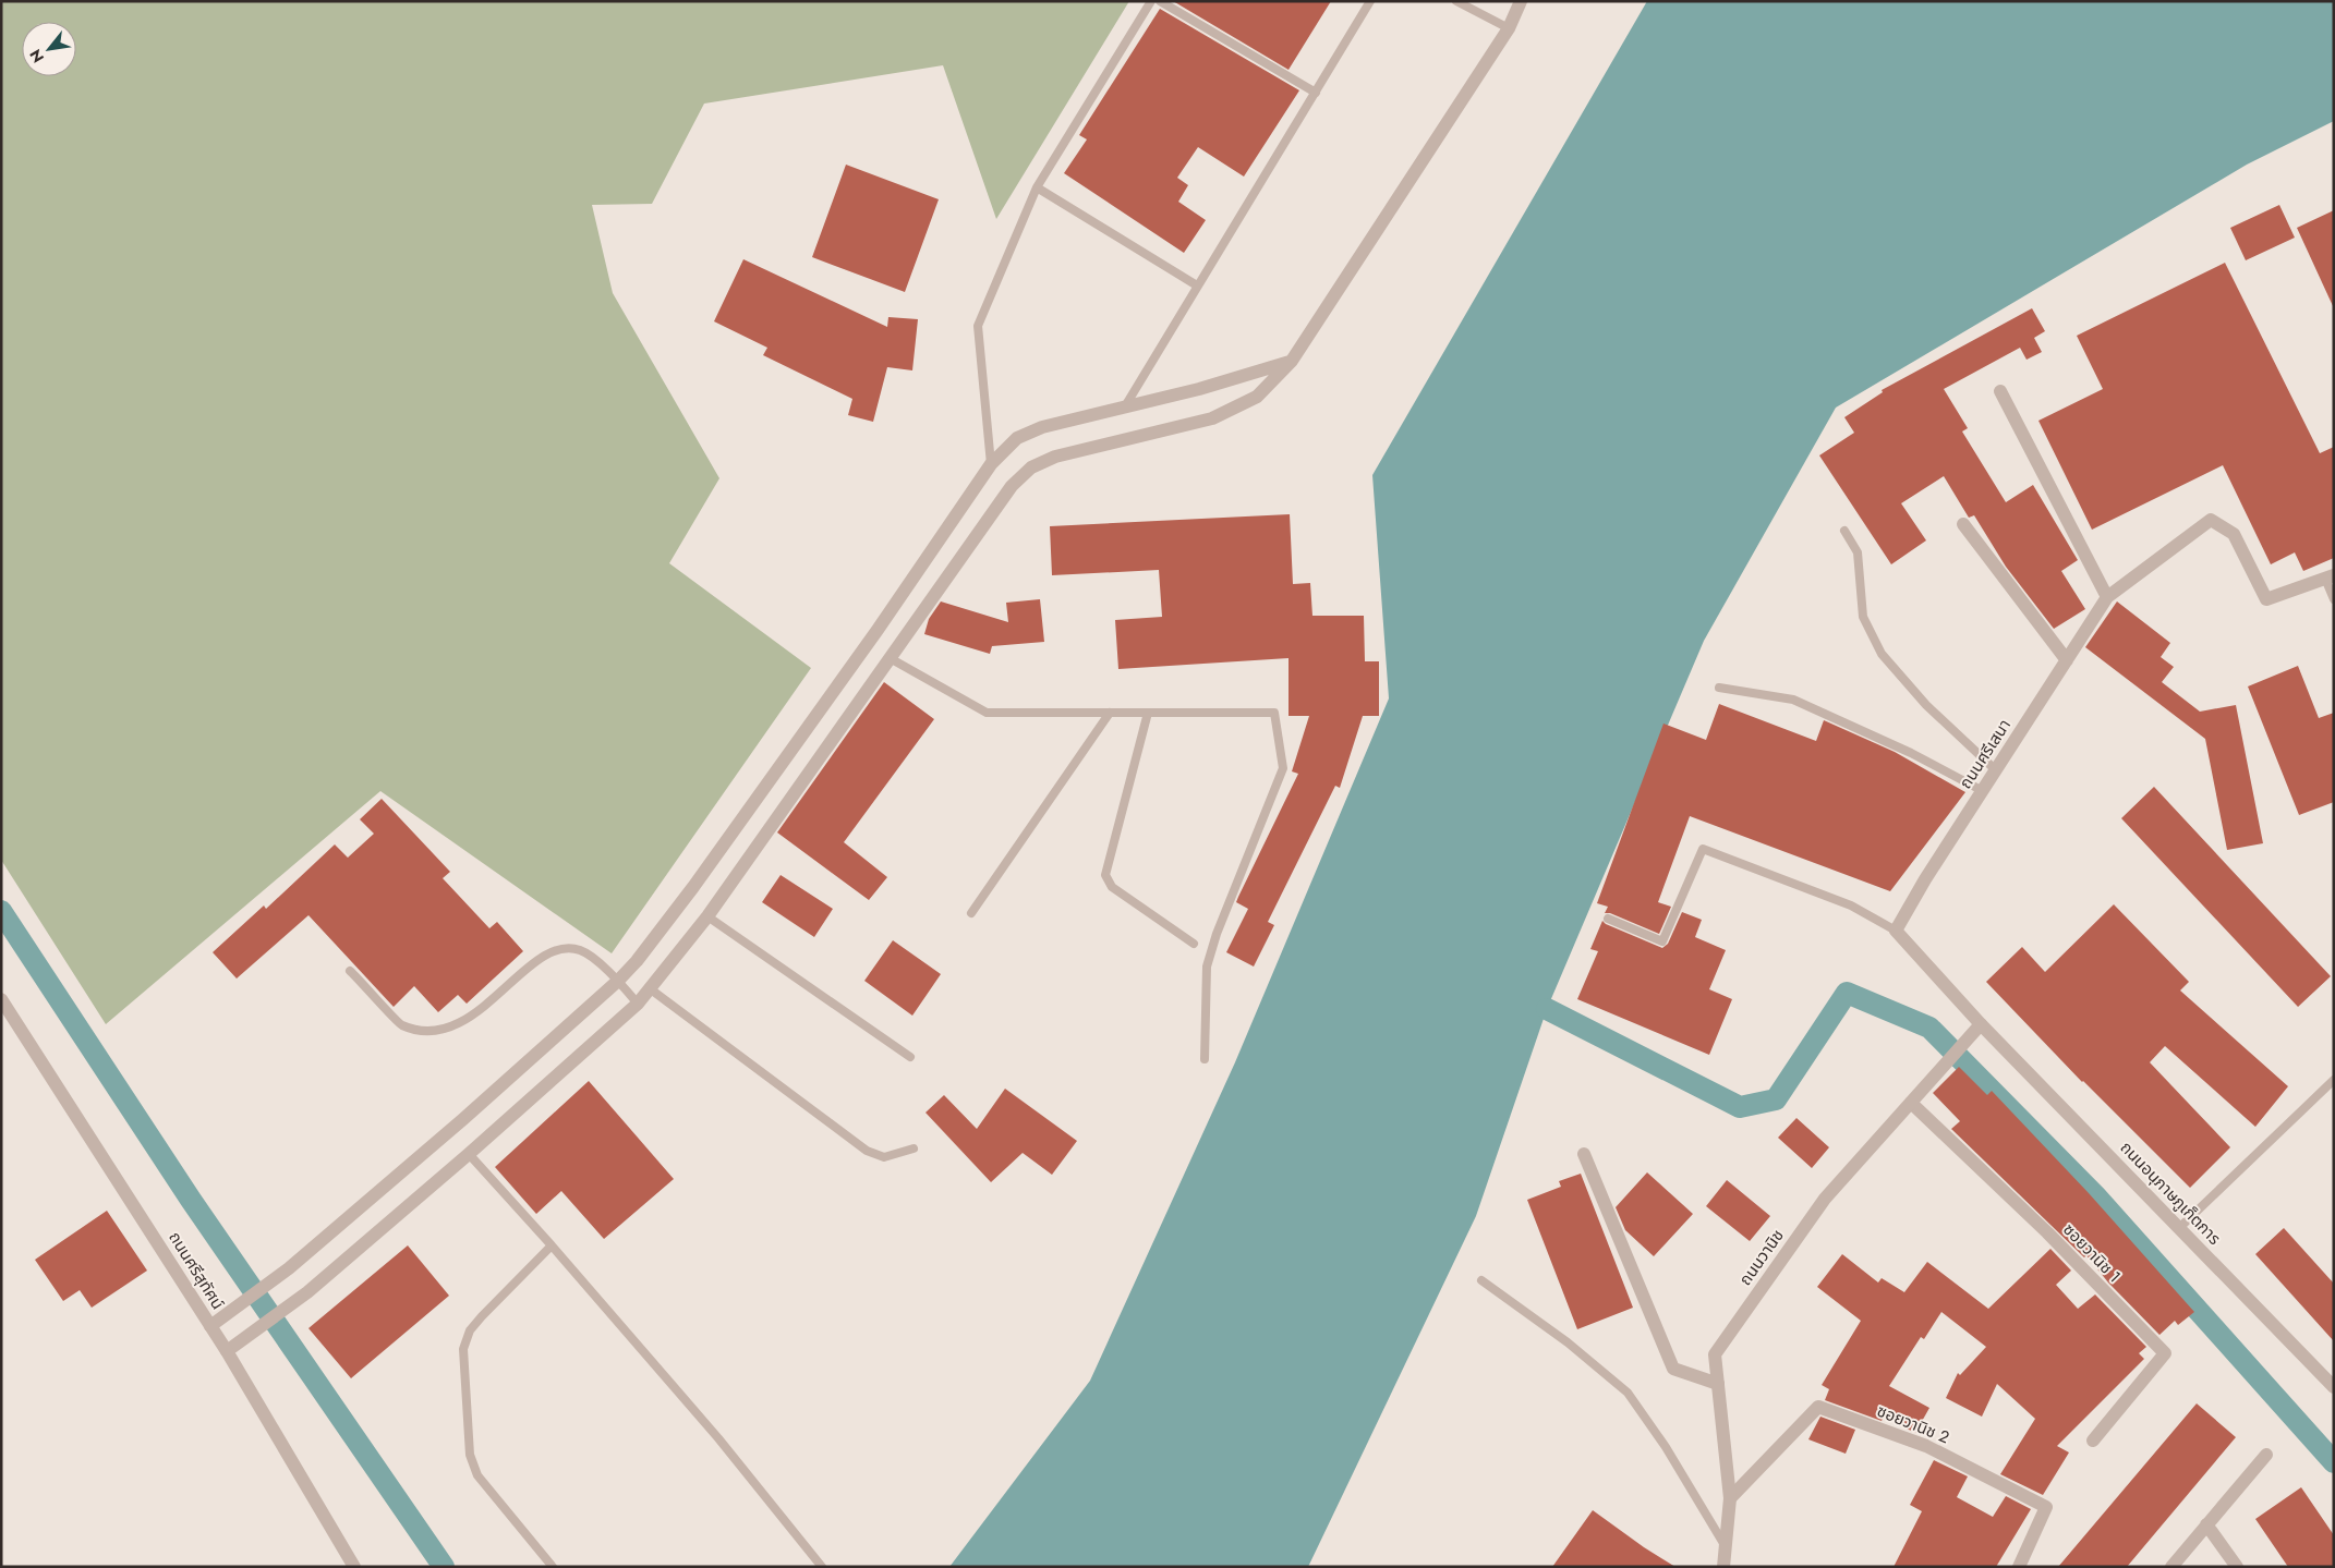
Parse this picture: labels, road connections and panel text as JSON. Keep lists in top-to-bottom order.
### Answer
{
  "streets": {
    "street": [
      "ถนนศรีเสนา",
      "ถนนอนุภาษภูเก็ตการ",
      "ซอยวานิช 1",
      "ถนนวานิช",
      "ถนนศรีสุทัศน์",
      "ซอยวานิช 2"
    ]
  },
  "crossings": [
    ["ถนนศรีเสนา", "ถนนอนุภาษภูเก็ตการ"],
    ["ถนนอนุภาษภูเก็ตการ", "ถนนวานิช"],
    ["ซอยวานิช 1", "ถนนวานิช"],
    ["ถนนวานิช", "ซอยวานิช 2"]
  ],
  "north": "bottom left"
}
